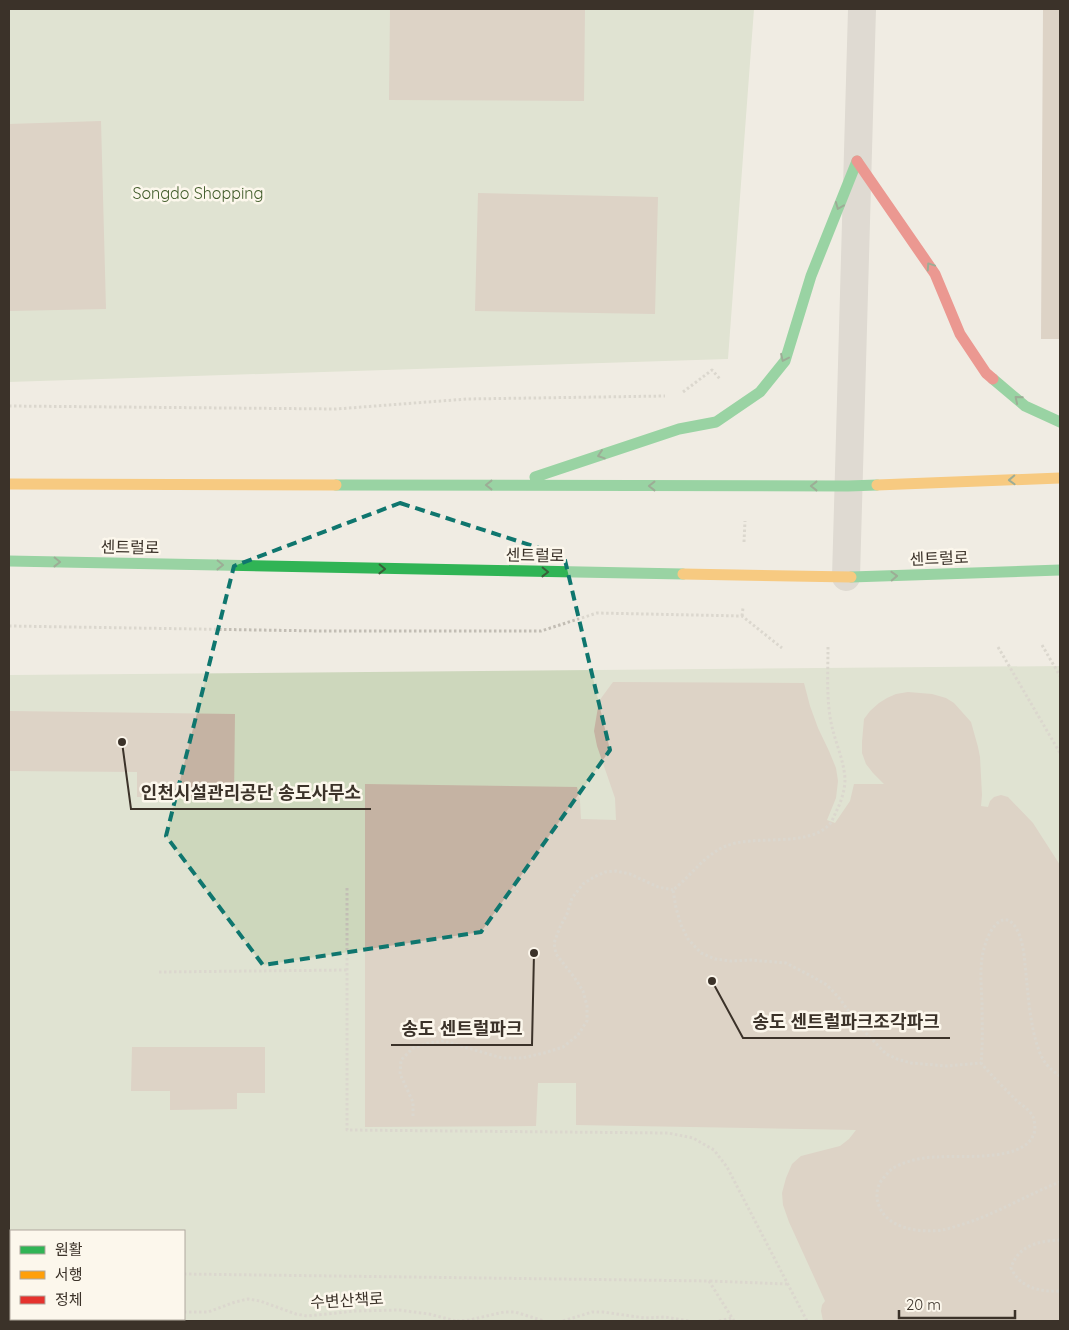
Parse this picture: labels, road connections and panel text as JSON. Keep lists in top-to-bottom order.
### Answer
{
  "streets": {
    "main road": ["센트럴로"],
    "path": ["수변산책로"]
  },
  "parks": ["Songdo Shopping"],
  "places": ["인천시설관리공단 송도사무소", "송도 센트럴파크", "송도 센트럴파크조각파크"],
  "legend": ["원활", "서행", "정체"],
  "scale_bar": "20 m"
}
